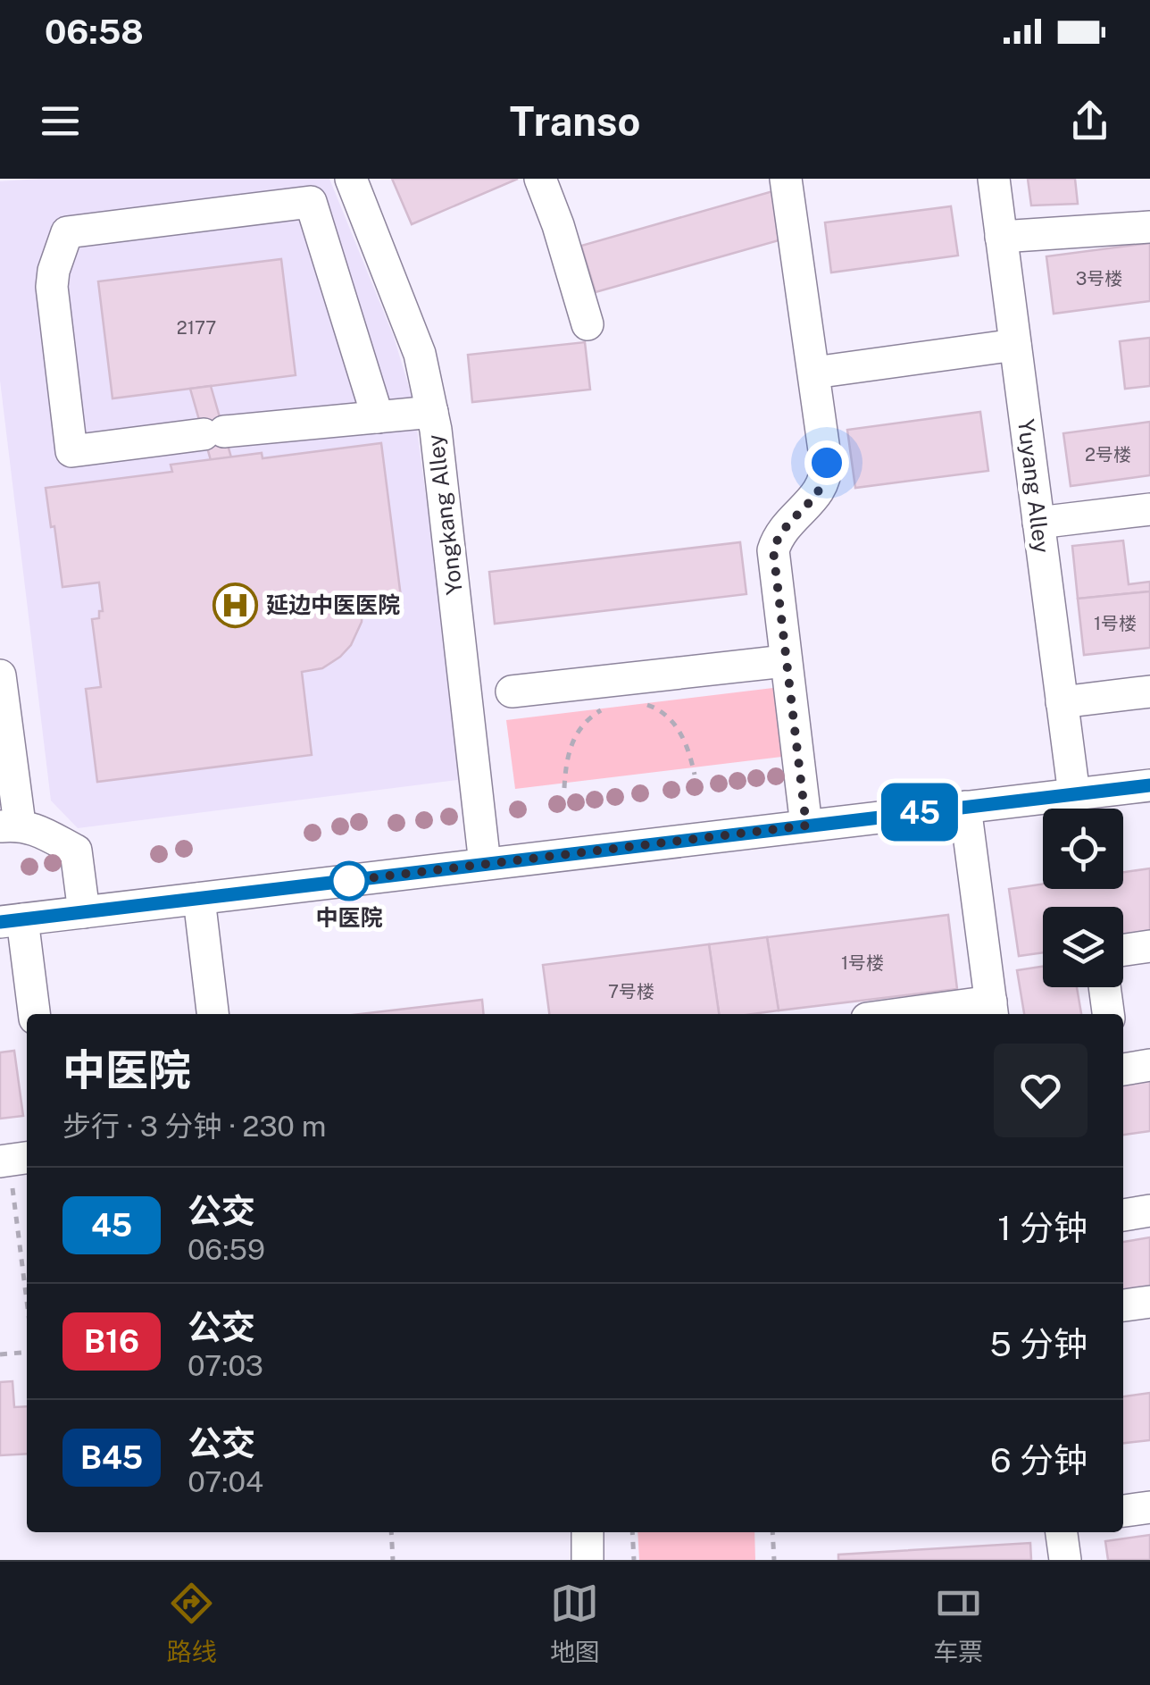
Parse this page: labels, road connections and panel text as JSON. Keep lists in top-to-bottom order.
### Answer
{
  "streets": {
    "street": ["Yuyang Alley", "Yongkang Alley"]
  },
  "places": {
    "hospital": ["延边中医医院"],
    "other": ["中医院"]
  },
  "lines": ["bus line 45"],
  "house_numbers": [
    "3号楼",
    "2177",
    "2号楼",
    "1号楼",
    "1号楼",
    "7号楼"
  ],
  "page": {
    "status": "06:58",
    "header": "Transo",
    "on_map": "45",
    "heading": ["中医院", "步行 · 3 分钟 · 230 m"],
    "list": [
      {
        "mark": "45",
        "name": "公交",
        "note": "06:59",
        "value": "1 分钟"
      },
      {
        "mark": "B16",
        "name": "公交",
        "note": "07:03",
        "value": "5 分钟"
      },
      {
        "mark": "B45",
        "name": "公交",
        "note": "07:04",
        "value": "6 分钟"
      }
    ],
    "tabs": ["路线", "地图", "车票"]
  }
}
